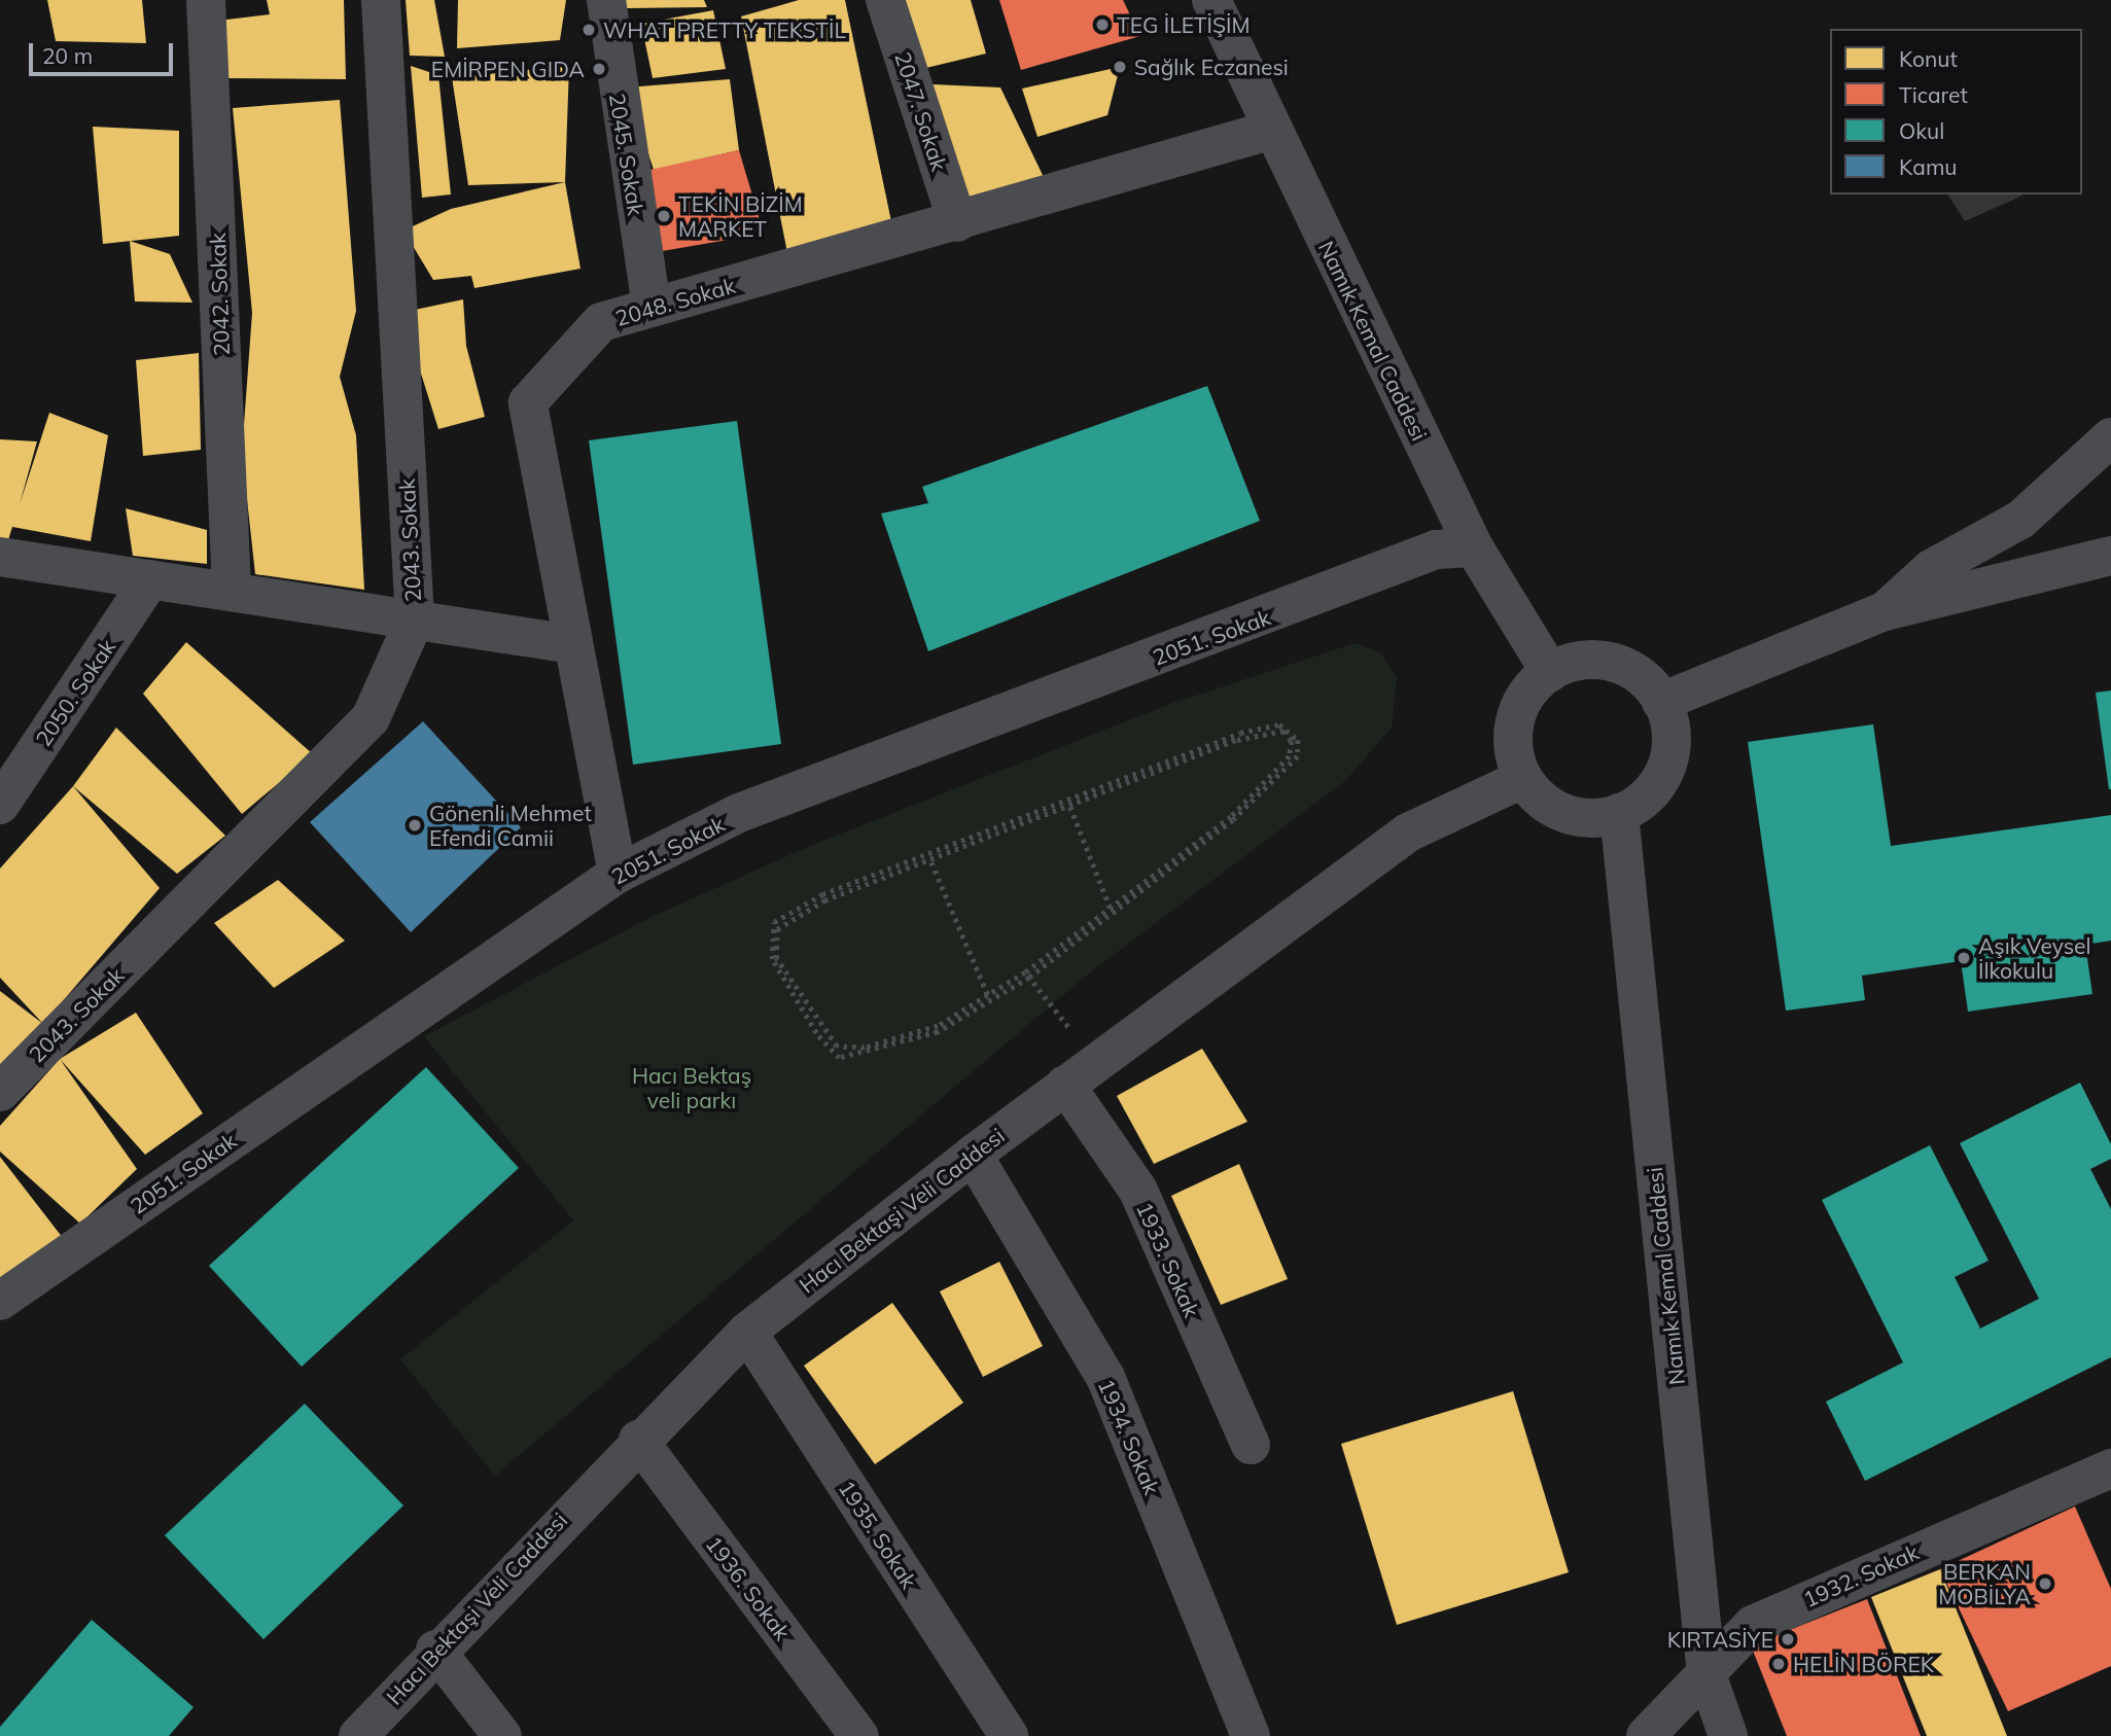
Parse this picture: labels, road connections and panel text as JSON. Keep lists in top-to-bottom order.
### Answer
{
  "streets": {
    "street": [
      "2047. Sokak",
      "2045. Sokak",
      "2042. Sokak",
      "2048. Sokak",
      "Namık Kemal Caddesi",
      "2043. Sokak",
      "2051. Sokak",
      "2050. Sokak",
      "Hacı Bektaşi Veli Caddesi",
      "1933. Sokak",
      "1934. Sokak",
      "1935. Sokak",
      "1932. Sokak",
      "1936. Sokak"
    ]
  },
  "crossings": [
    ["2047. Sokak", "2048. Sokak"],
    ["2045. Sokak", "2048. Sokak"],
    ["2048. Sokak", "Namık Kemal Caddesi"],
    ["2048. Sokak", "2051. Sokak"],
    ["Namık Kemal Caddesi", "2051. Sokak"],
    ["Namık Kemal Caddesi", "Hacı Bektaşi Veli Caddesi"],
    ["Namık Kemal Caddesi", "1932. Sokak"],
    ["Hacı Bektaşi Veli Caddesi", "1933. Sokak"],
    ["Hacı Bektaşi Veli Caddesi", "1934. Sokak"],
    ["Hacı Bektaşi Veli Caddesi", "1935. Sokak"],
    ["Hacı Bektaşi Veli Caddesi", "1936. Sokak"]
  ],
  "parks": ["Hacı Bektaş veli parkı"],
  "places": [
    "TEG İLETİŞİM",
    "WHAT PRETTY TEKSTİL",
    "Sağlık Eczanesi",
    "EMİRPEN GIDA",
    "TEKİN BİZİM MARKET",
    "Gönenli Mehmet Efendi Camii",
    "Aşık Veysel İlkokulu",
    "BERKAN MOBİLYA",
    "KIRTASİYE",
    "HELİN BÖREK"
  ],
  "legend": [
    "Konut",
    "Ticaret",
    "Okul",
    "Kamu"
  ],
  "scale_bar": "20 m"
}
